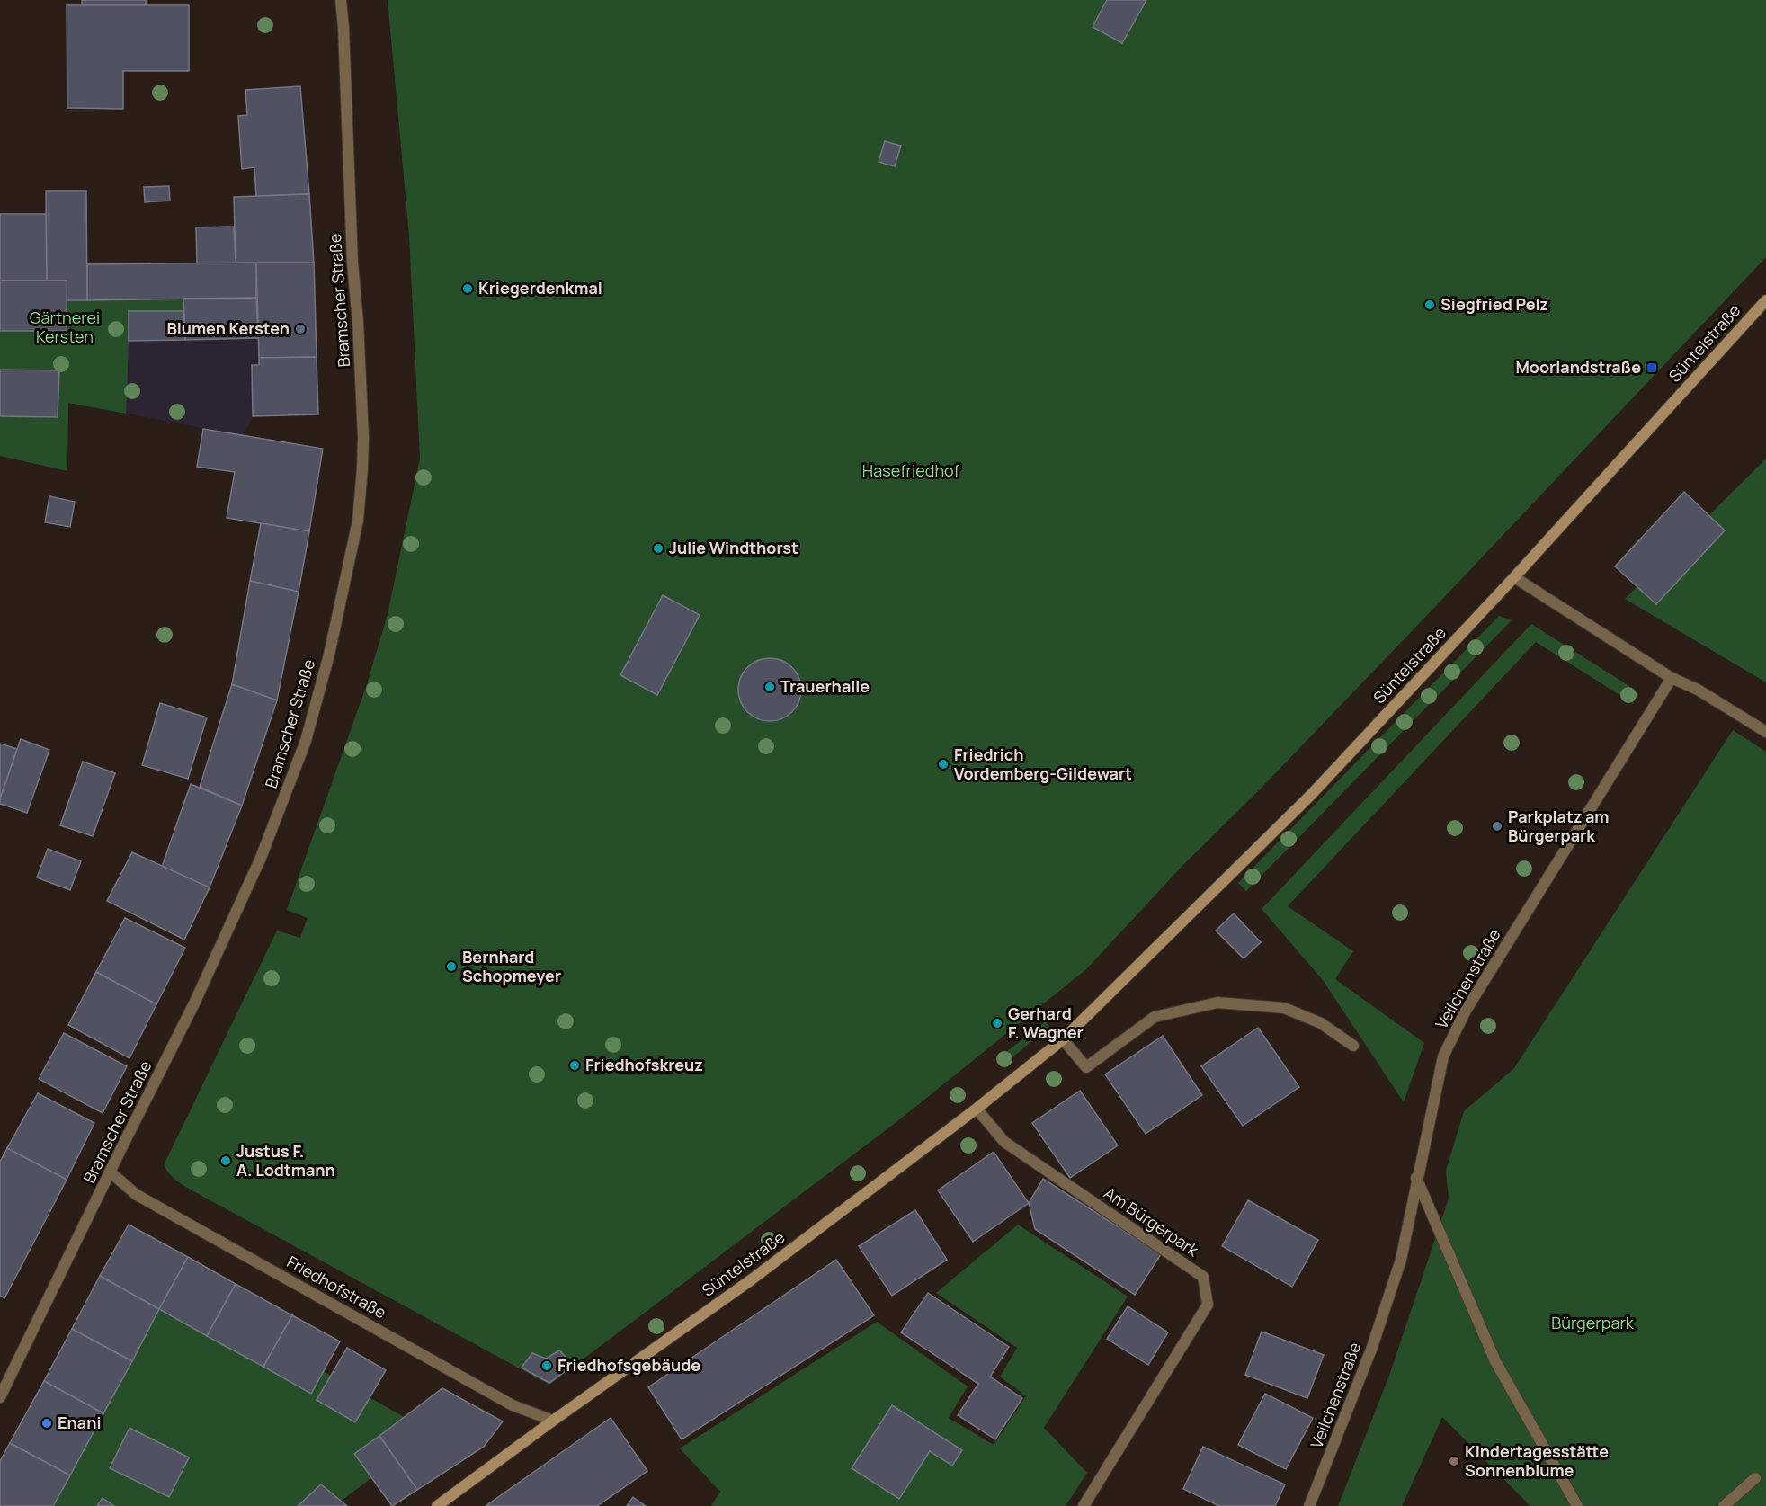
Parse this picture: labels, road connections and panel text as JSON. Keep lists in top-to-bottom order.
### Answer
{
  "streets": {
    "street": [
      "Bramscher Straße",
      "Süntelstraße",
      "Veilchenstraße",
      "Am Bürgerpark",
      "Friedhofstraße"
    ]
  },
  "crossings": [
    ["Bramscher Straße", "Friedhofstraße"],
    ["Süntelstraße", "Am Bürgerpark"],
    ["Süntelstraße", "Friedhofstraße"]
  ],
  "parks": ["Gärtnerei Kersten", "Hasefriedhof", "Bürgerpark"],
  "places": {
    "other": [
      "Kriegerdenkmal",
      "Siegfried Pelz",
      "Blumen Kersten",
      "Julie Windthorst",
      "Trauerhalle",
      "Friedrich Vordemberg-Gildewart",
      "Parkplatz am Bürgerpark",
      "Bernhard Schopmeyer",
      "Gerhard F. Wagner",
      "Friedhofskreuz",
      "Justus F. A. Lodtmann",
      "Friedhofsgebäude",
      "Enani",
      "Kindertagesstätte Sonnenblume"
    ],
    "transit": ["Moorlandstraße"]
  }
}
